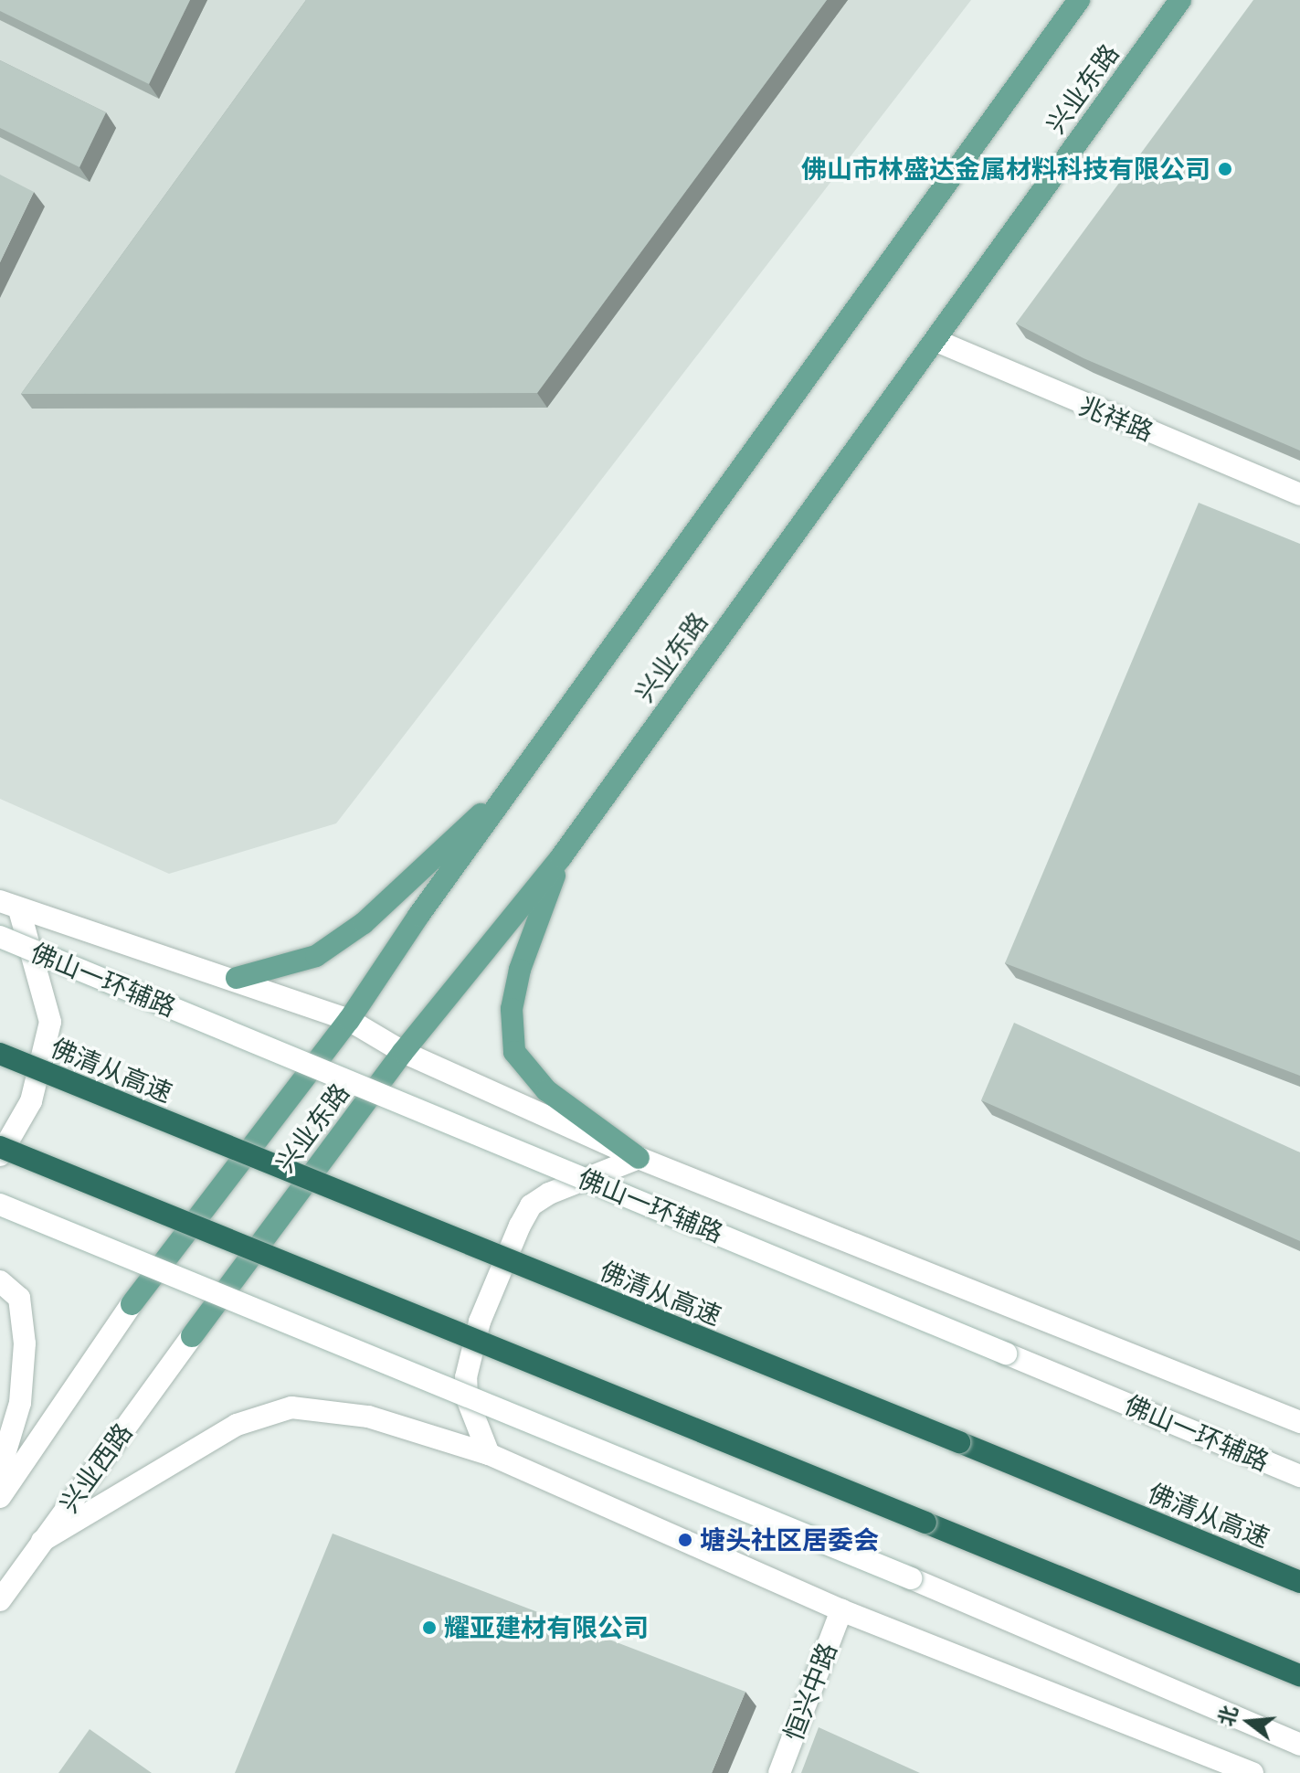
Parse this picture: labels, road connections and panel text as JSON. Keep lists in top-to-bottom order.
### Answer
{
  "streets": {
    "highway": ["佛清从高速"],
    "main road": [
      "兴业东路",
      "兆祥路",
      "佛山一环辅路",
      "兴业西路",
      "恒兴中路"
    ]
  },
  "crossings": [
    ["兴业东路", "兆祥路"],
    ["兴业东路", "佛山一环辅路"],
    ["兴业东路", "兴业西路"]
  ],
  "places": ["佛山市林盛达金属材料科技有限公司", "塘头社区居委会", "耀亚建材有限公司"],
  "north": "left"
}
